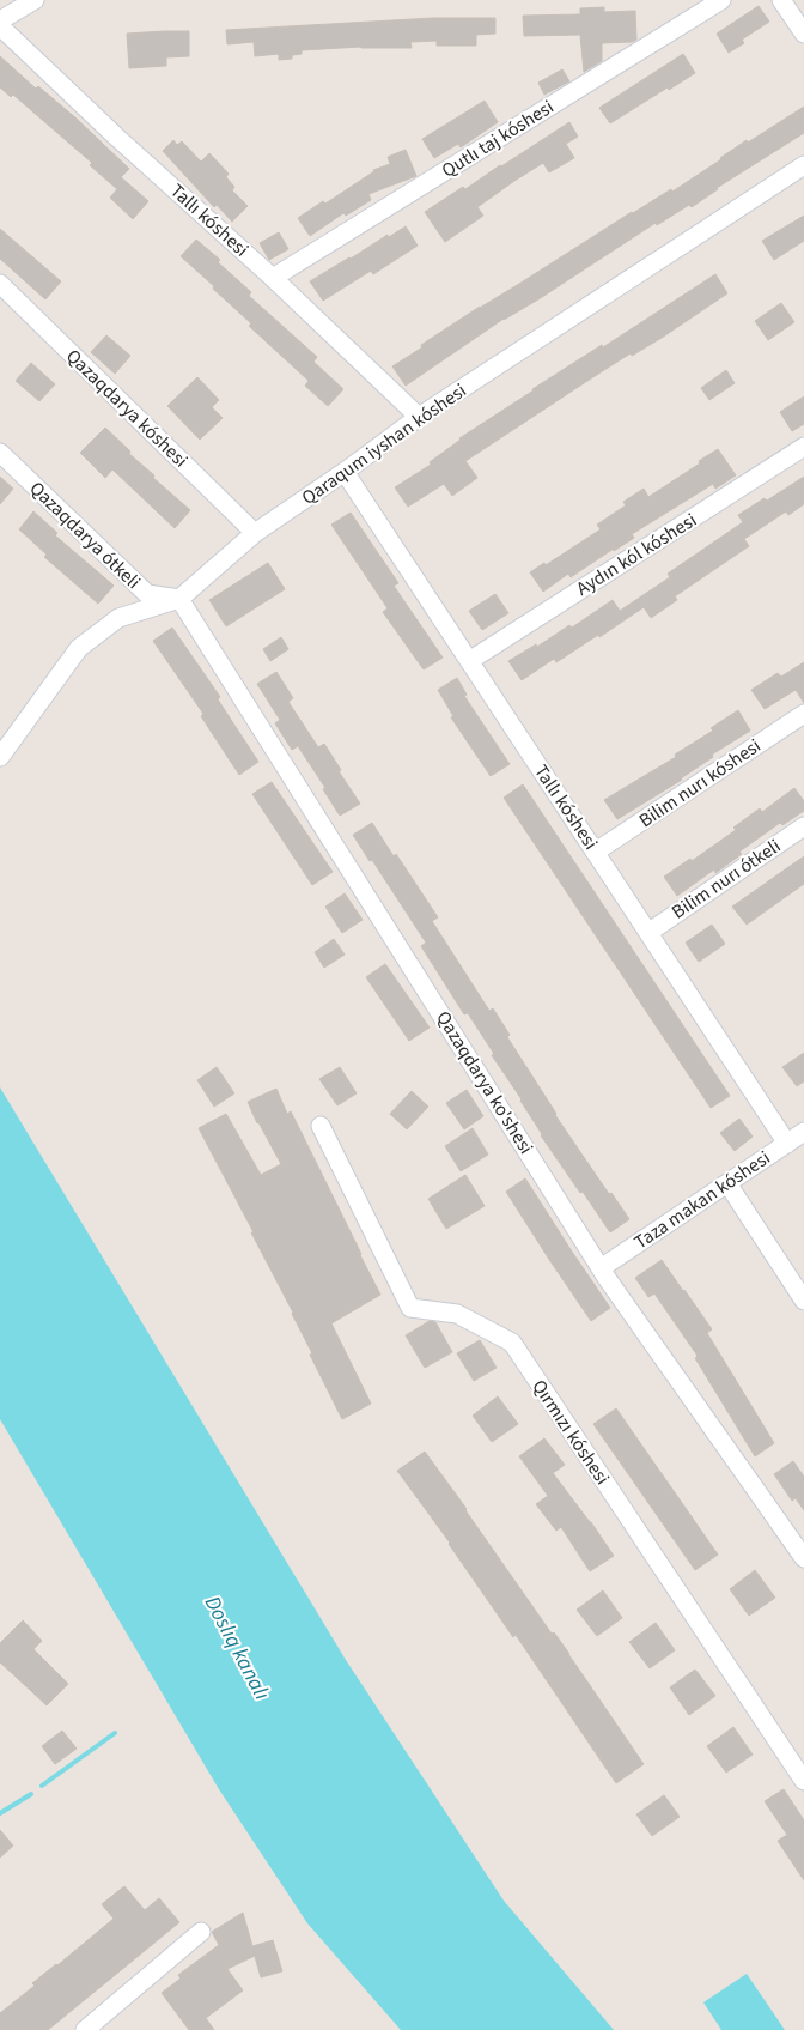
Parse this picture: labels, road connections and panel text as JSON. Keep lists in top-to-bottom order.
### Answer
{
  "streets": {
    "street": [
      "Qutlı taj kóshesi",
      "Tallı kóshesi",
      "Qazaqdarya kóshesi",
      "Qaraqum iyshan kóshesi",
      "Qazaqdarya ótkeli",
      "Aydın kól kóshesi",
      "Bilim nurı kóshesi",
      "Bilim nurı ótkeli",
      "Qazaqdarya ko'shesi",
      "Taza makan kóshesi",
      "Qırmızı kóshesi"
    ]
  },
  "crossings": [
    ["Qutlı taj kóshesi", "Tallı kóshesi"],
    ["Tallı kóshesi", "Qaraqum iyshan kóshesi"],
    ["Tallı kóshesi", "Aydın kól kóshesi"],
    ["Tallı kóshesi", "Bilim nurı kóshesi"],
    ["Tallı kóshesi", "Bilim nurı ótkeli"],
    ["Tallı kóshesi", "Taza makan kóshesi"],
    ["Qazaqdarya kóshesi", "Qaraqum iyshan kóshesi"],
    ["Qaraqum iyshan kóshesi", "Qazaqdarya ótkeli"],
    ["Qaraqum iyshan kóshesi", "Qazaqdarya ko'shesi"],
    ["Qazaqdarya ótkeli", "Qazaqdarya ko'shesi"],
    ["Qazaqdarya ko'shesi", "Taza makan kóshesi"]
  ],
  "water": ["Doslıq kanalı"]
}
